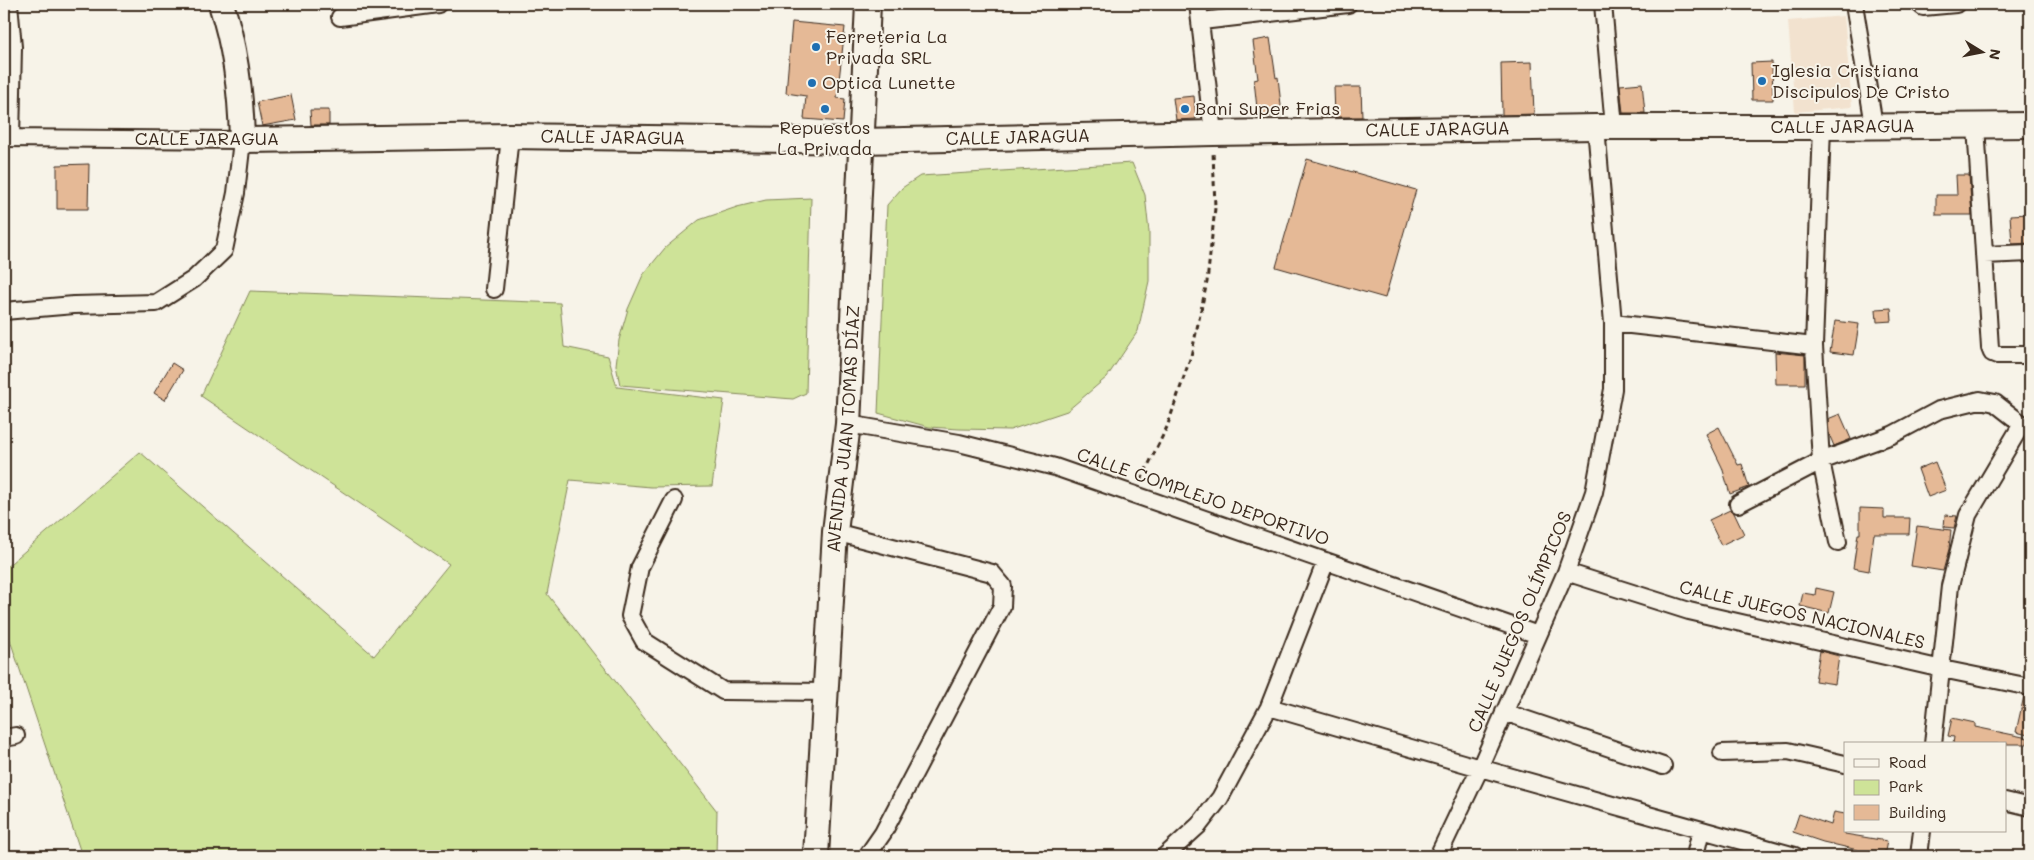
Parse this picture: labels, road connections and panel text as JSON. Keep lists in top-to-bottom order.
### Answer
{
  "streets": {
    "street": [
      "CALLE JARAGUA",
      "AVENIDA JUAN TOMÁS DÍAZ",
      "CALLE COMPLEJO DEPORTIVO",
      "CALLE JUEGOS NACIONALES",
      "CALLE JUEGOS OLÍMPICOS"
    ]
  },
  "crossings": [
    ["CALLE JARAGUA", "AVENIDA JUAN TOMÁS DÍAZ"],
    ["CALLE JARAGUA", "CALLE JUEGOS OLÍMPICOS"],
    ["AVENIDA JUAN TOMÁS DÍAZ", "CALLE COMPLEJO DEPORTIVO"],
    ["CALLE COMPLEJO DEPORTIVO", "CALLE JUEGOS OLÍMPICOS"],
    ["CALLE JUEGOS NACIONALES", "CALLE JUEGOS OLÍMPICOS"]
  ],
  "places": [
    "Ferreteria La Privada SRL",
    "Iglesia Cristiana Discipulos De Cristo",
    "Optica Lunette",
    "Repuestos La Privada",
    "Bani Super Frias"
  ],
  "legend": ["Road", "Park", "Building"],
  "north": "right"
}
